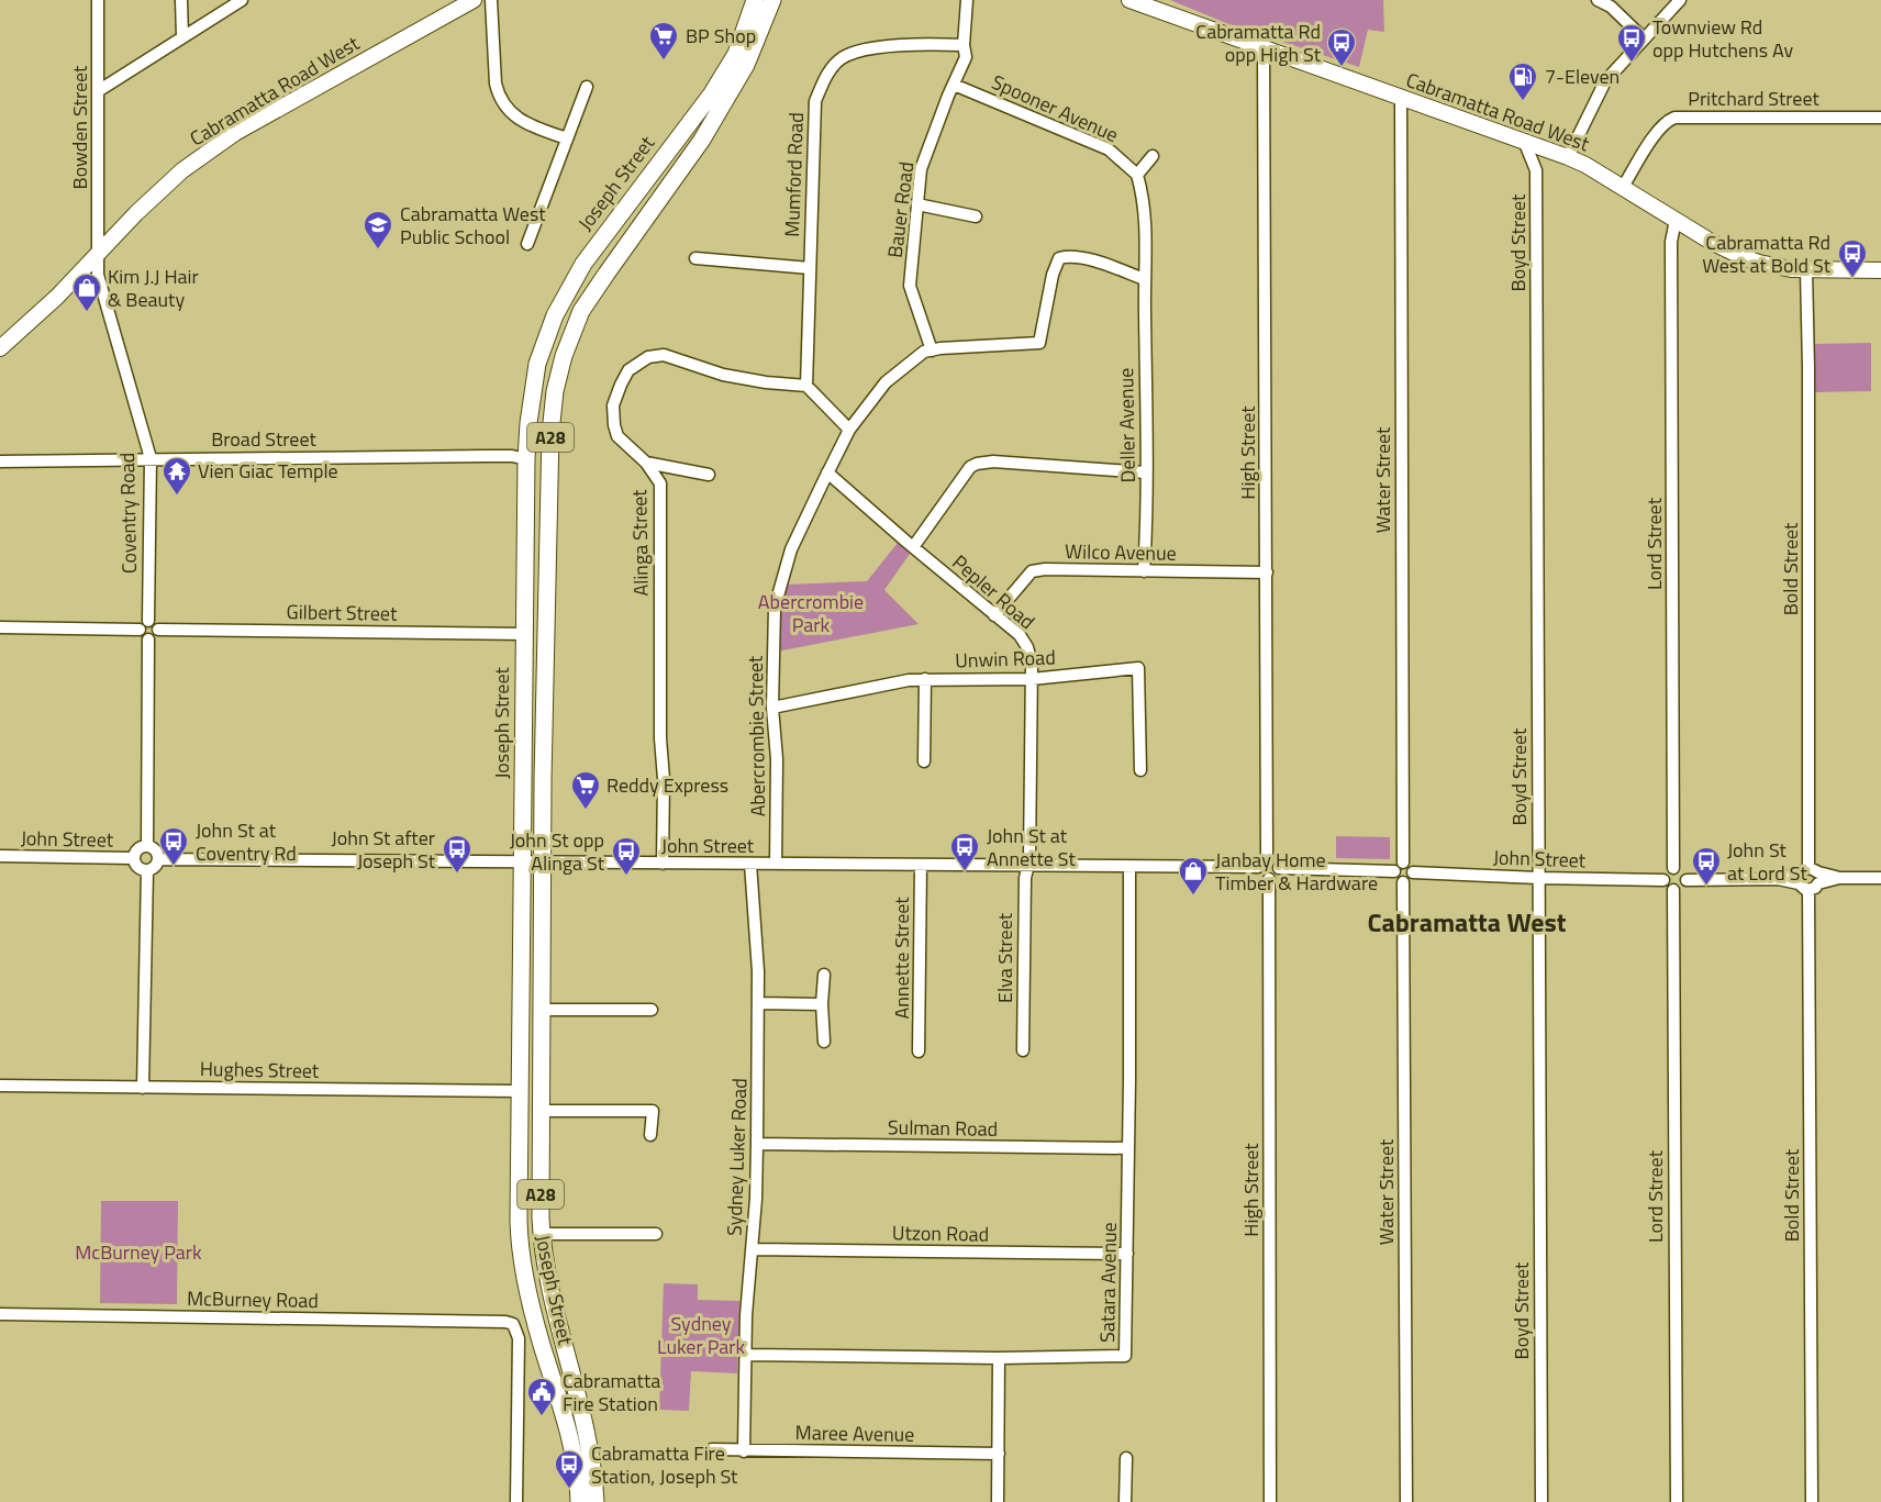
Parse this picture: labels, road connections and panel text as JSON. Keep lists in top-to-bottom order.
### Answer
{
  "streets": {
    "highway": ["Joseph Street", "A28"],
    "main road": ["Cabramatta Road West"],
    "street": [
      "Pritchard Street",
      "Spooner Avenue",
      "Bowden Street",
      "Mumford Road",
      "Bauer Road",
      "Boyd Street",
      "Deller Avenue",
      "Broad Street",
      "High Street",
      "Water Street",
      "Coventry Road",
      "Alinga Street",
      "Lord Street",
      "Wilco Avenue",
      "Bold Street",
      "Pepler Road",
      "Gilbert Street",
      "Unwin Road",
      "Abercrombie Street",
      "John Street",
      "Annette Street",
      "Elva Street",
      "Hughes Street",
      "Sulman Road",
      "Sydney Luker Road",
      "Utzon Road",
      "Satara Avenue",
      "McBurney Road",
      "Maree Avenue"
    ]
  },
  "crossings": [
    ["Cabramatta Road West", "Pritchard Street"],
    ["Cabramatta Road West", "Bowden Street"],
    ["Cabramatta Road West", "Boyd Street"],
    ["Cabramatta Road West", "High Street"],
    ["Cabramatta Road West", "Water Street"],
    ["Cabramatta Road West", "Coventry Road"],
    ["Cabramatta Road West", "Lord Street"],
    ["Cabramatta Road West", "Bold Street"],
    ["Spooner Avenue", "Bauer Road"],
    ["Bowden Street", "Coventry Road"],
    ["Mumford Road", "Bauer Road"],
    ["Mumford Road", "Alinga Street"],
    ["Joseph Street", "Broad Street"],
    ["Joseph Street", "Gilbert Street"],
    ["Joseph Street", "John Street"],
    ["Joseph Street", "Hughes Street"],
    ["Bauer Road", "Abercrombie Street"],
    ["Boyd Street", "John Street"],
    ["Deller Avenue", "Wilco Avenue"],
    ["Deller Avenue", "Abercrombie Street"],
    ["Broad Street", "Coventry Road"],
    ["High Street", "Wilco Avenue"],
    ["High Street", "John Street"],
    ["Coventry Road", "Gilbert Street"],
    ["Alinga Street", "John Street"],
    ["Lord Street", "John Street"],
    ["Wilco Avenue", "Pepler Road"],
    ["Pepler Road", "Unwin Road"],
    ["Pepler Road", "Abercrombie Street"],
    ["Pepler Road", "John Street"],
    ["Pepler Road", "Elva Street"],
    ["Unwin Road", "Abercrombie Street"],
    ["Abercrombie Street", "John Street"],
    ["John Street", "Annette Street"],
    ["John Street", "Elva Street"],
    ["John Street", "Sydney Luker Road"],
    ["John Street", "Satara Avenue"],
    ["Sulman Road", "Sydney Luker Road"],
    ["Sulman Road", "Satara Avenue"],
    ["Sydney Luker Road", "Utzon Road"],
    ["Sydney Luker Road", "Satara Avenue"],
    ["Sydney Luker Road", "Maree Avenue"],
    ["Utzon Road", "Satara Avenue"]
  ],
  "districts": ["Cabramatta West"],
  "parks": ["Abercrombie Park", "McBurney Park", "Sydney Luker Park"],
  "places": {
    "supermarket": ["BP Shop", "Reddy Express"],
    "bus stop": [
      "Townview Rd opp Hutchens Av",
      "Cabramatta Rd opp High St",
      "Cabramatta Rd West at Bold St",
      "John St at Coventry Rd",
      "John St at Annette St",
      "John St after Joseph St",
      "John St opp Alinga St",
      "John St at Lord St",
      "Cabramatta Fire Station, Joseph St"
    ],
    "fuel station": ["7-Eleven"],
    "school or university": ["Cabramatta West Public School"],
    "shop": ["Kim J.J Hair & Beauty", "Janbay Home Timber & Hardware"],
    "temple": ["Vien Giac Temple"],
    "public building": ["Cabramatta Fire Station"]
  }
}
